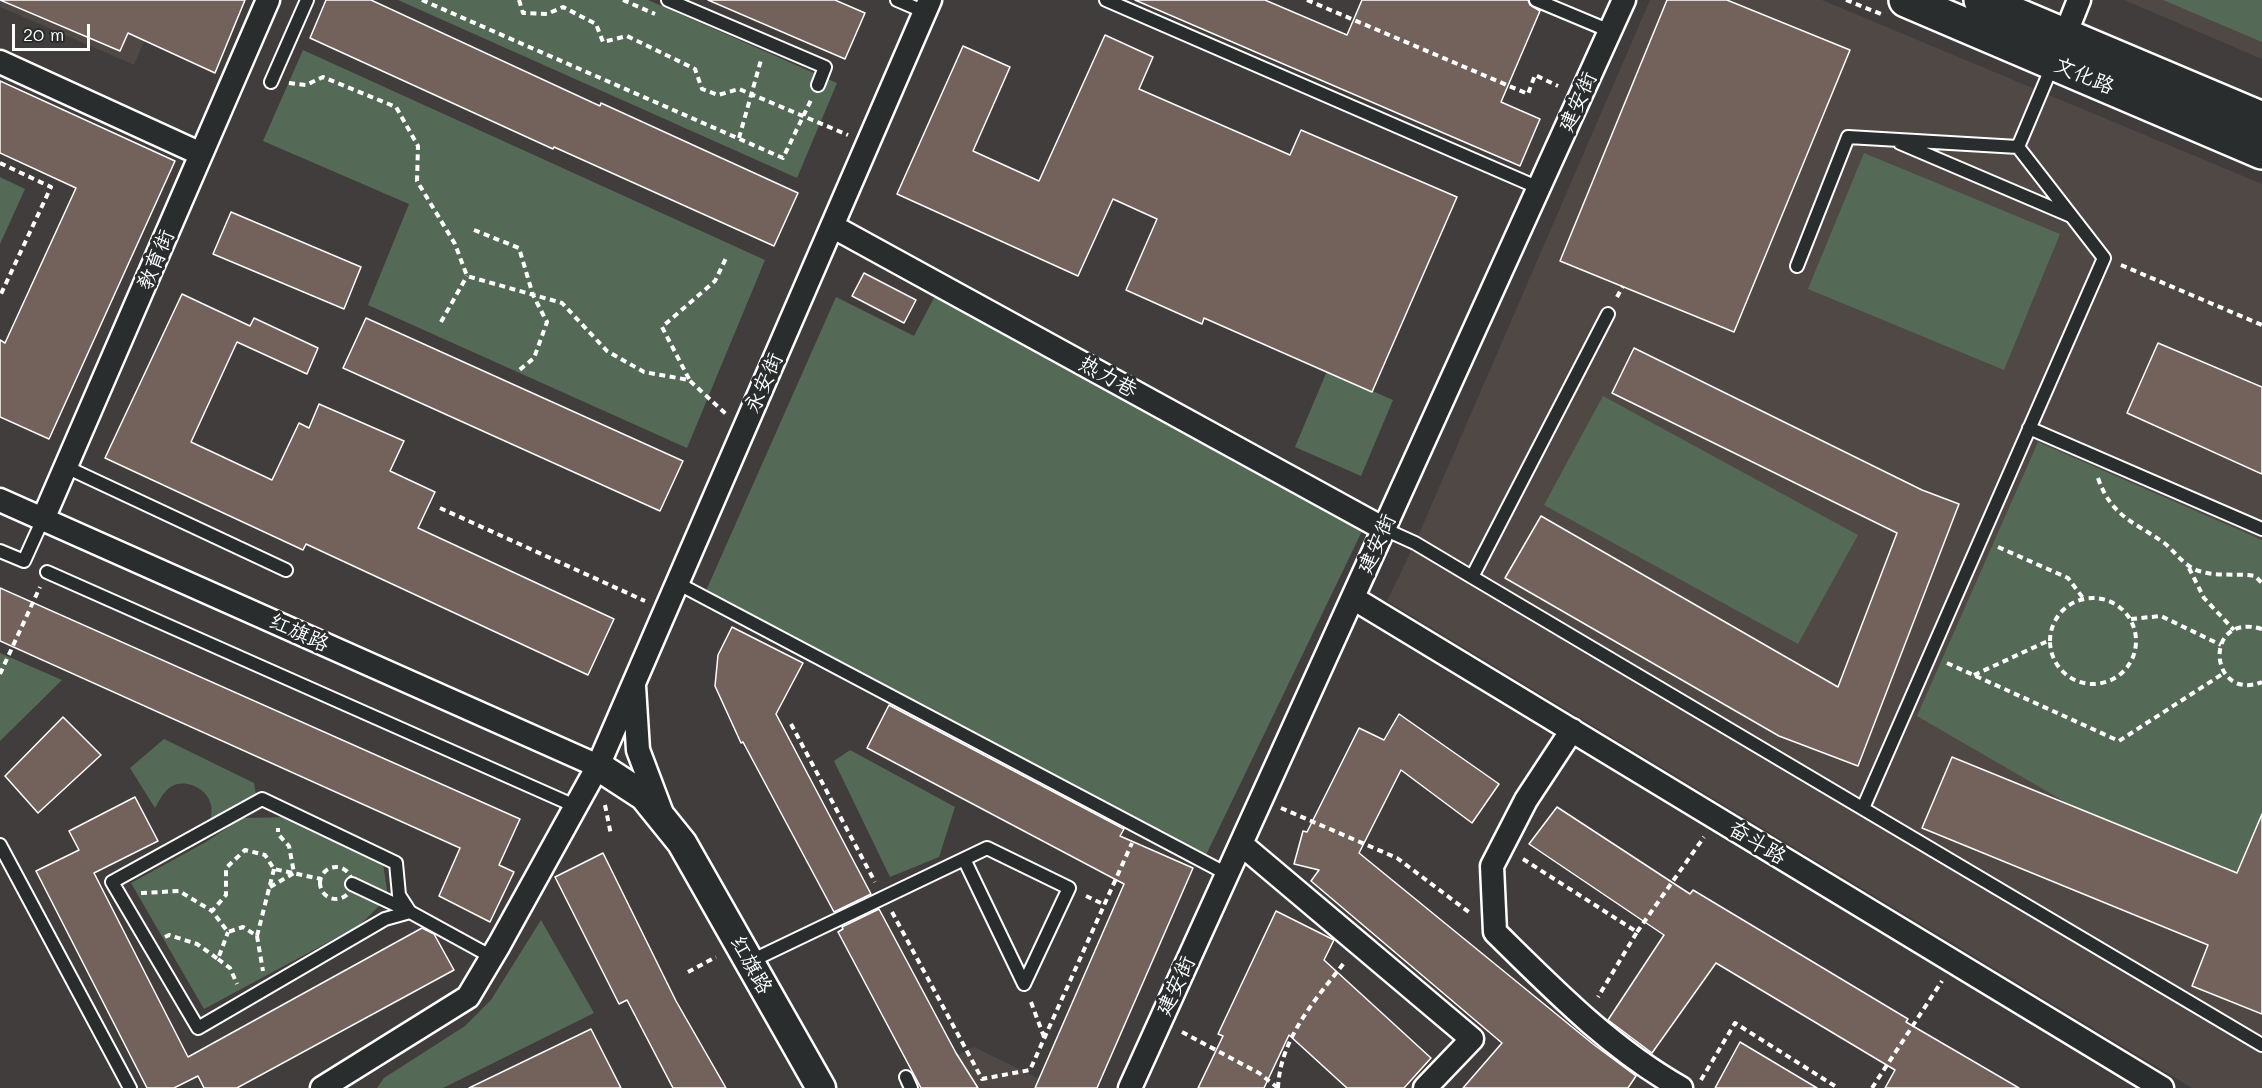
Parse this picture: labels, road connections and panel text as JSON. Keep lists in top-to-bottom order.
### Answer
{
  "streets": {
    "main road": ["文化路"],
    "street": [
      "建安街",
      "教育街",
      "热力巷",
      "永安街",
      "红旗路",
      "奋斗路"
    ]
  },
  "crossings": [
    ["建安街", "热力巷"],
    ["建安街", "奋斗路"],
    ["教育街", "红旗路"],
    ["热力巷", "永安街"],
    ["永安街", "红旗路"]
  ],
  "scale_bar": "20 m"
}
